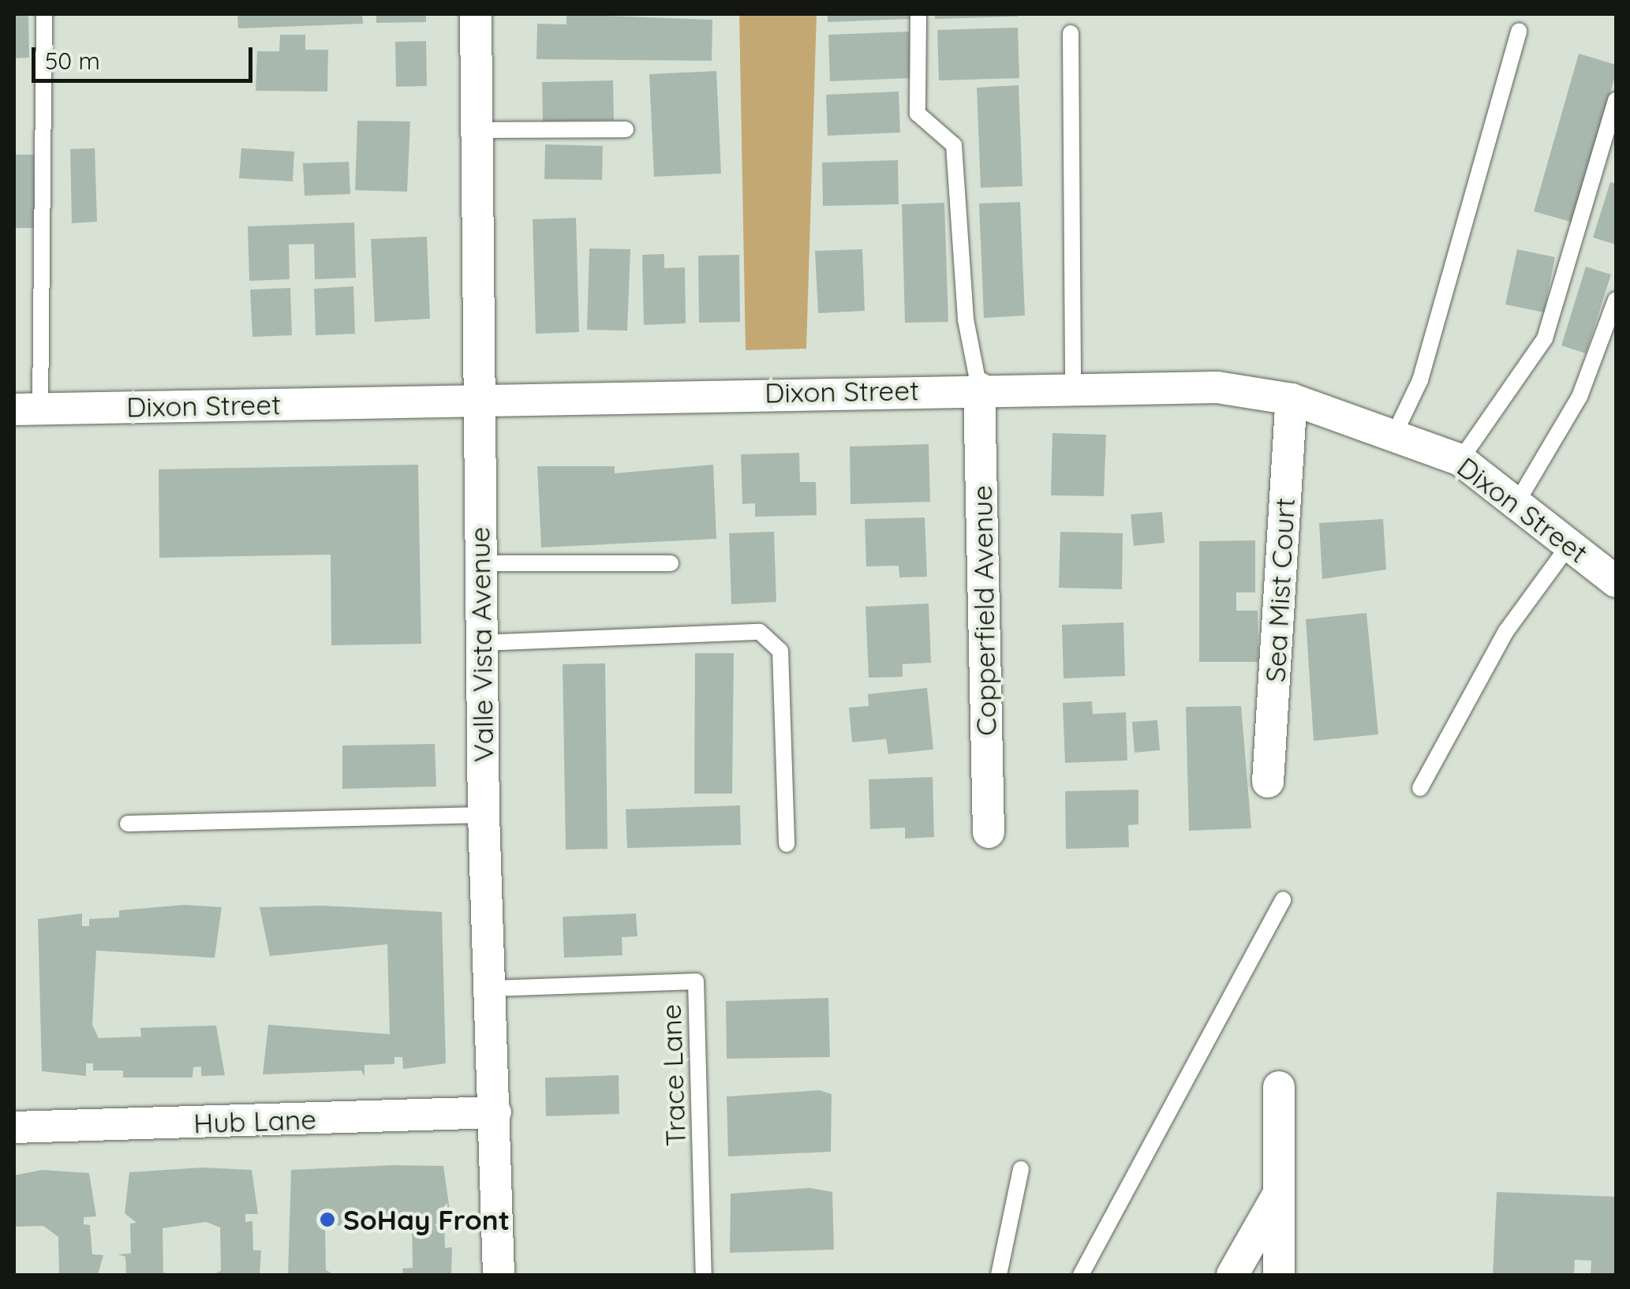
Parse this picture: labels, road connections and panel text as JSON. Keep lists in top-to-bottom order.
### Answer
{
  "streets": {
    "street": [
      "Dixon Street",
      "Sea Mist Court",
      "Copperfield Avenue",
      "Valle Vista Avenue",
      "Hub Lane"
    ],
    "lane": ["Trace Lane"]
  },
  "crossings": [
    ["Dixon Street", "Sea Mist Court"],
    ["Dixon Street", "Copperfield Avenue"],
    ["Dixon Street", "Valle Vista Avenue"],
    ["Valle Vista Avenue", "Trace Lane"],
    ["Valle Vista Avenue", "Hub Lane"]
  ],
  "places": ["SoHay Front"],
  "scale_bar": "50 m"
}
